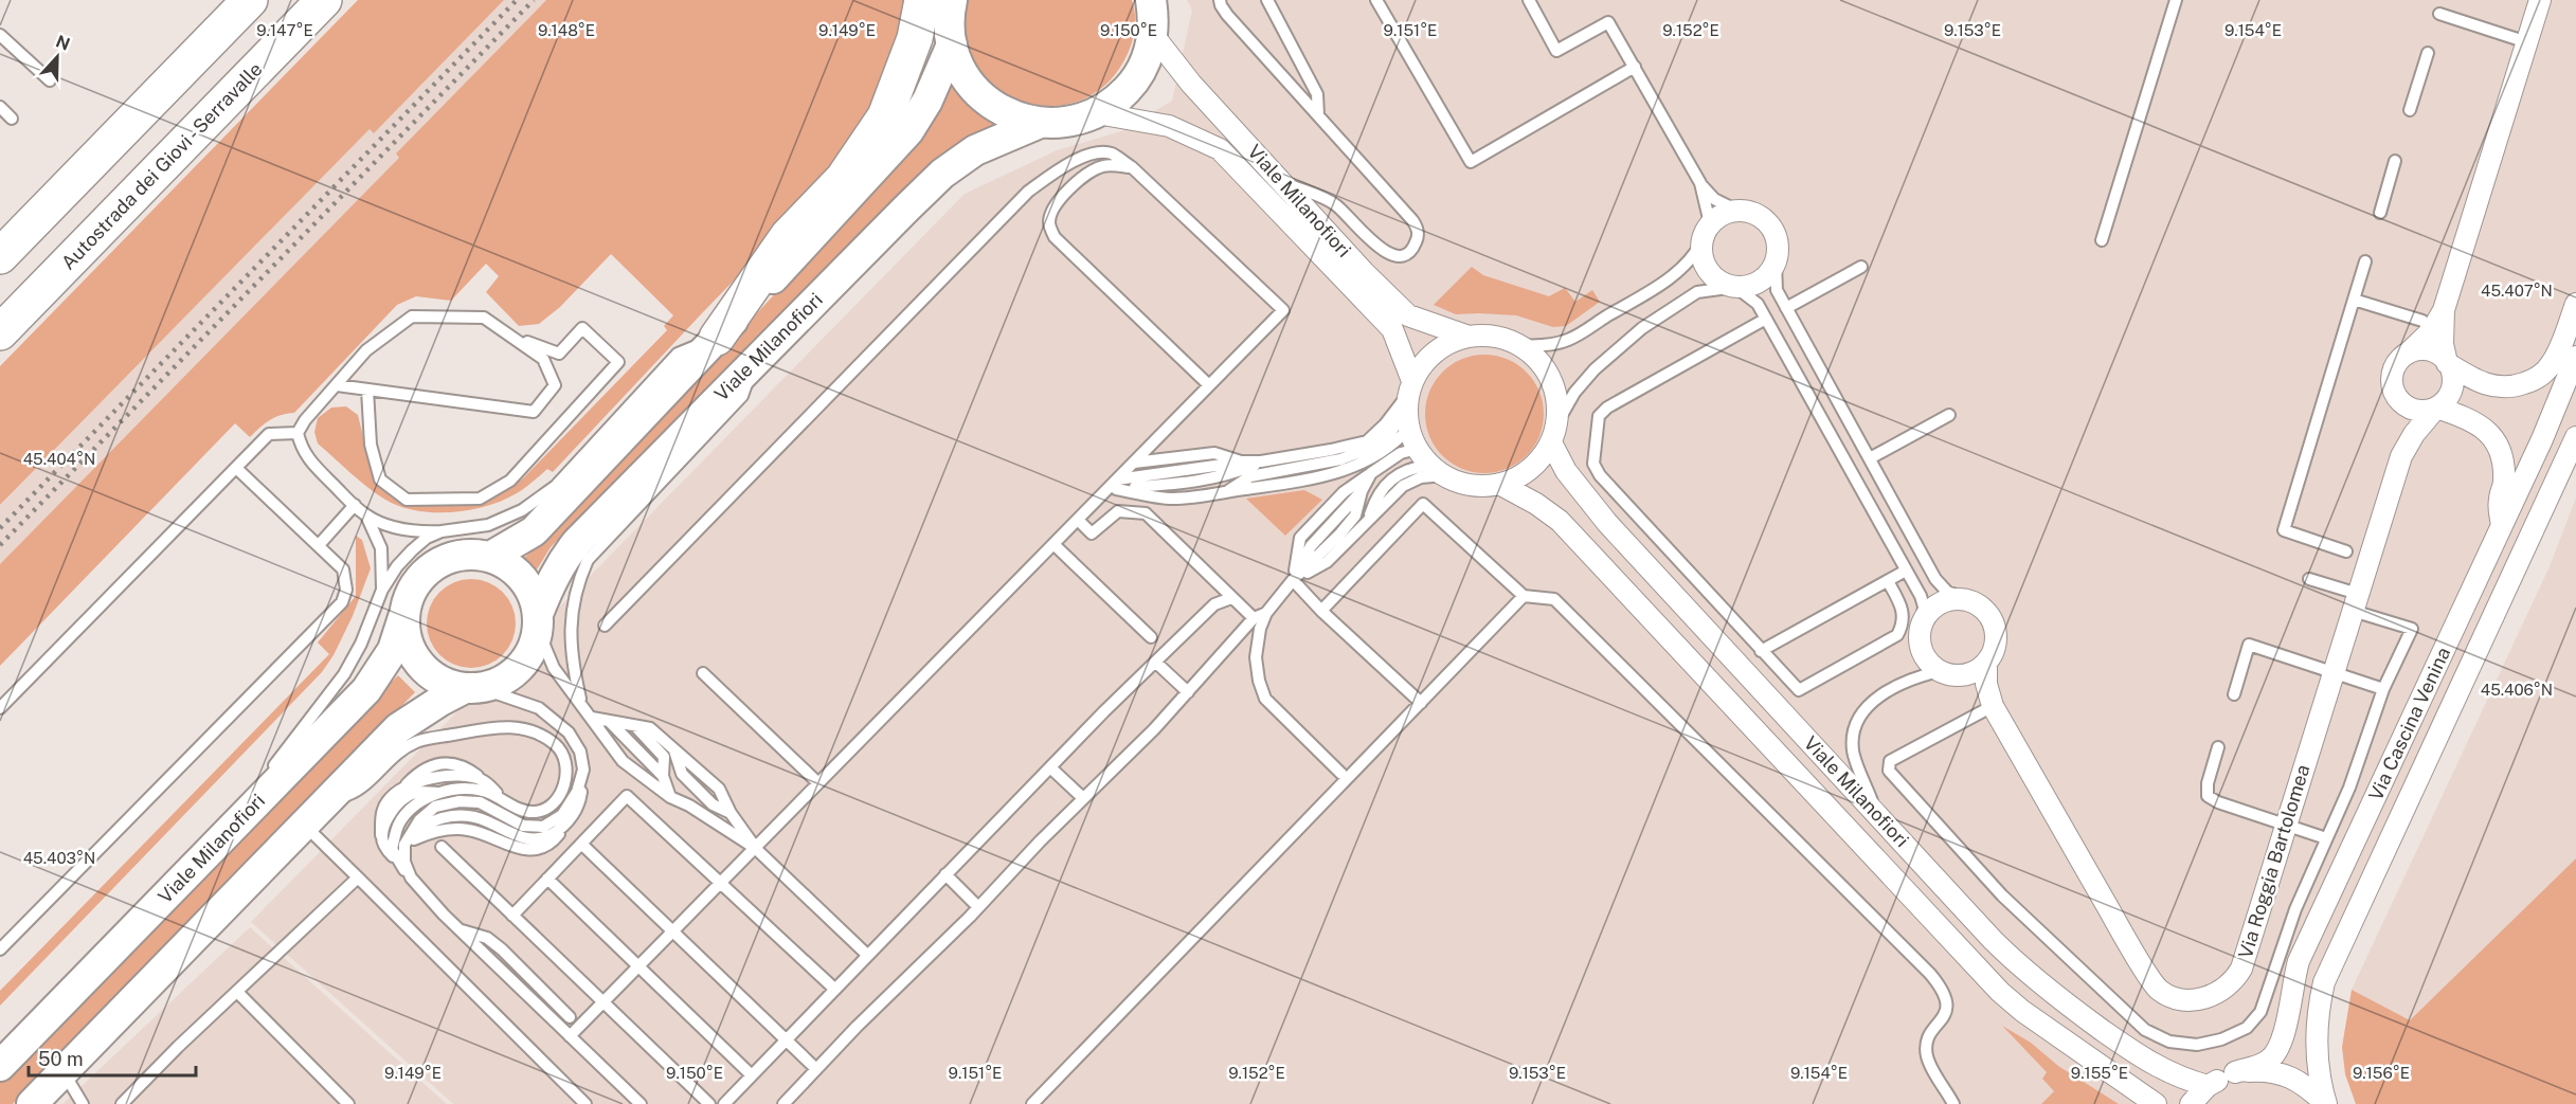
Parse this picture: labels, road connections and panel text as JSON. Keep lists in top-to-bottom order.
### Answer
{
  "streets": {
    "highway": ["Autostrada dei Giovi - Serravalle"],
    "main road": ["Viale Milanofiori"],
    "street": ["Via Cascina Venina", "Via Roggia Bartolomea"]
  },
  "crossings": [
    ["Viale Milanofiori", "Via Cascina Venina"]
  ],
  "scale_bar": "50 m",
  "north": "top",
  "coordinates": [
    "9.147°E",
    "9.148°E",
    "9.149°E",
    "9.150°E",
    "9.151°E",
    "9.152°E",
    "9.153°E",
    "9.154°E",
    "45.407°N",
    "45.404°N",
    "45.406°N",
    "45.403°N",
    "9.155°E",
    "9.156°E"
  ]
}
